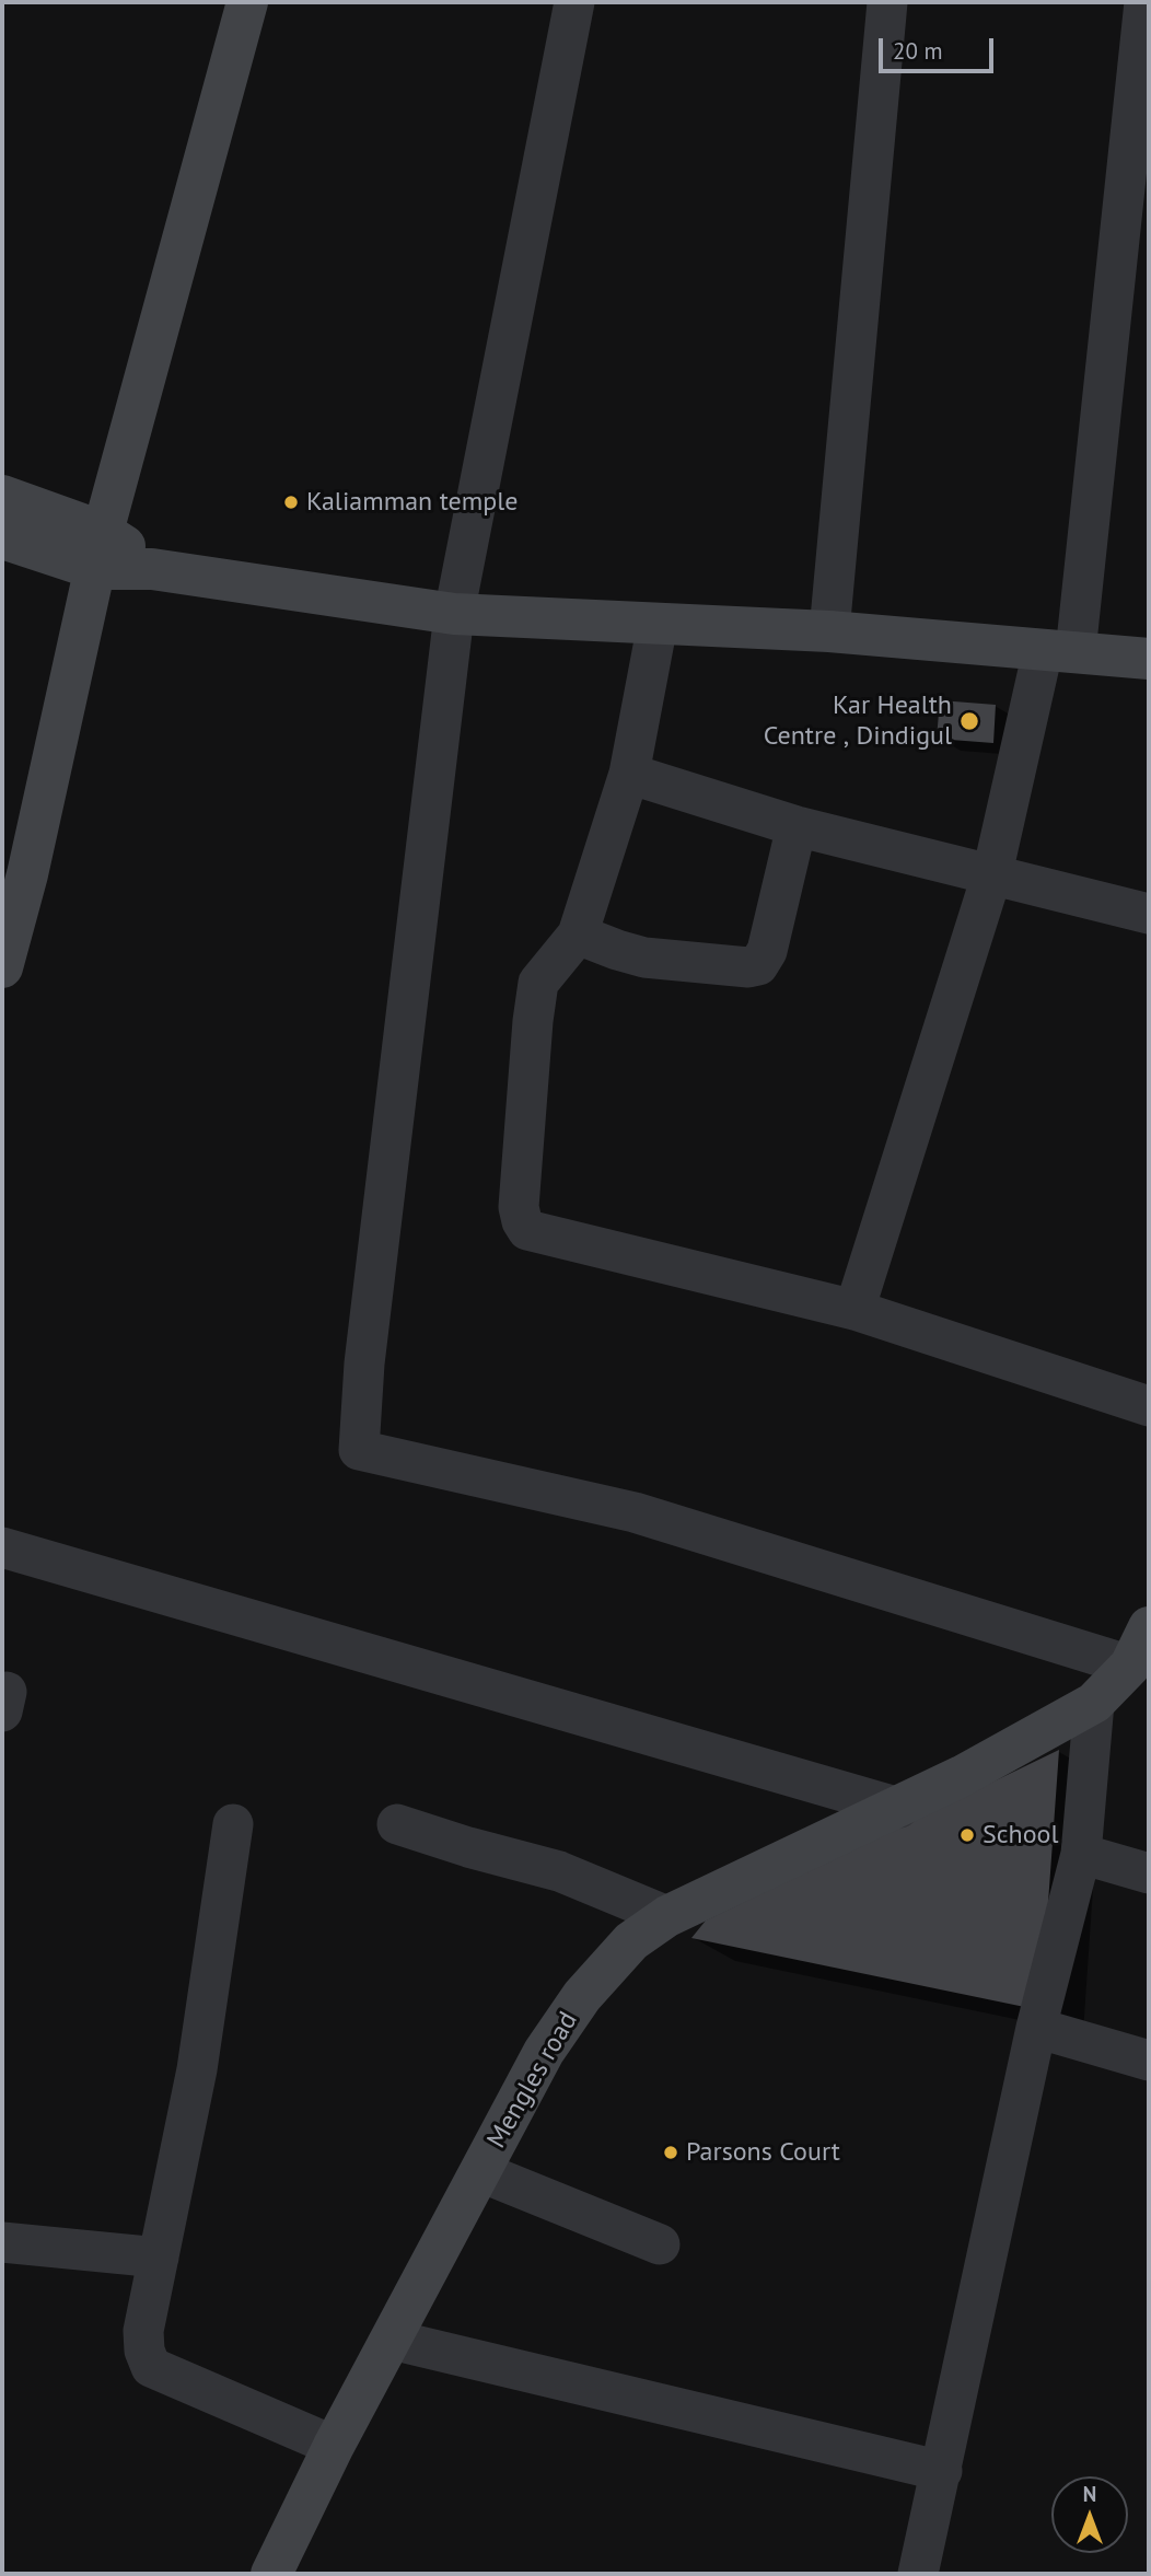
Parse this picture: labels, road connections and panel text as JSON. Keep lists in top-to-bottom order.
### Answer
{
  "streets": {
    "main road": ["Mengles road"]
  },
  "places": [
    "Kaliamman temple",
    "Kar Health Centre , Dindigul",
    "School",
    "Parsons Court"
  ],
  "scale_bar": "20 m",
  "north": "top"
}
